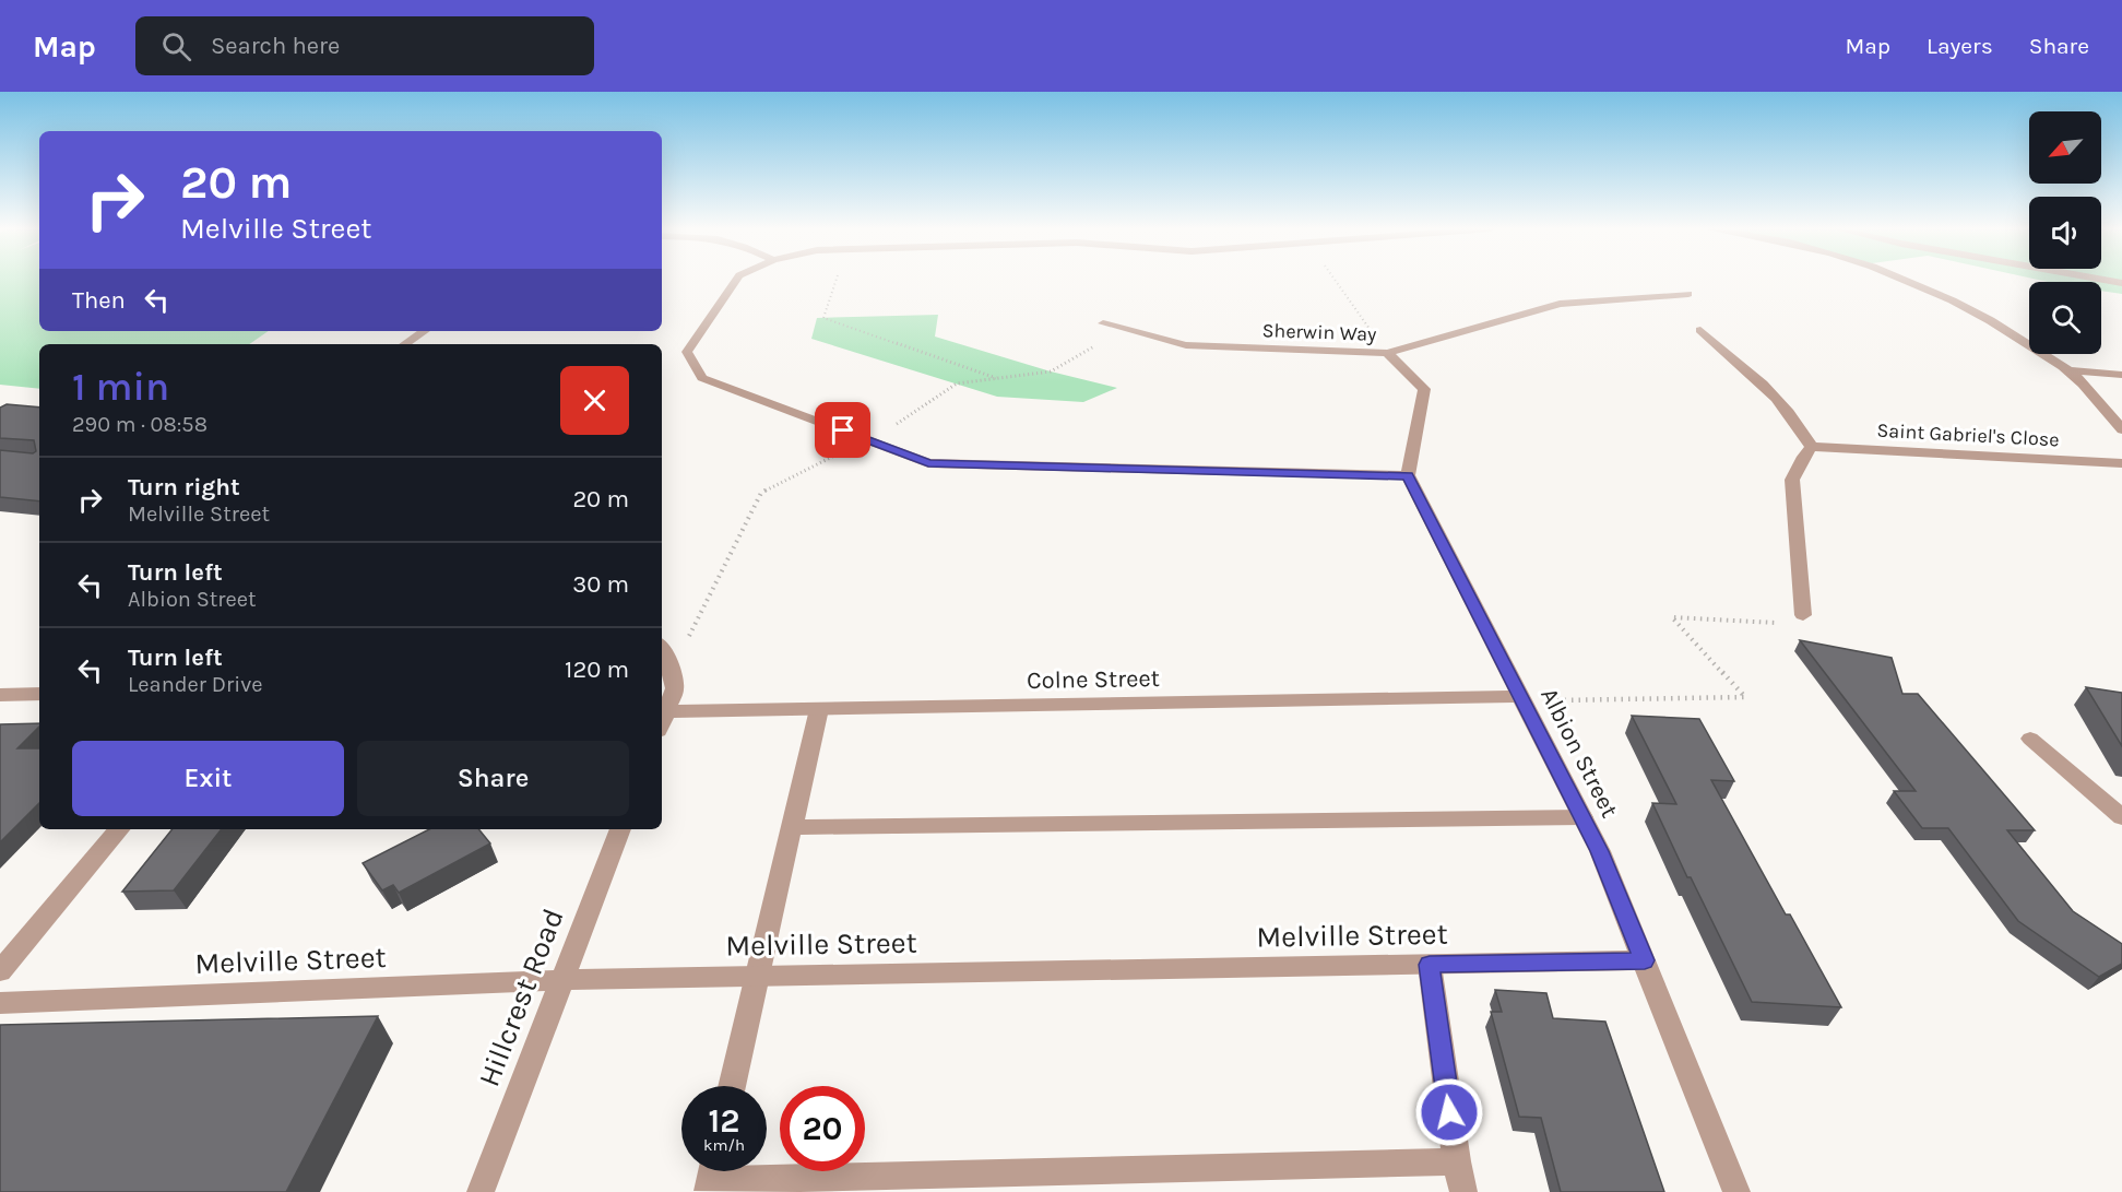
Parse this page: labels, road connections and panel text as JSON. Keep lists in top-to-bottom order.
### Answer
{
  "streets": {
    "street": [
      "Sherwin Way",
      "Saint Gabriel's Close",
      "Colne Street",
      "Albion Street",
      "Melville Street",
      "Hillcrest Road"
    ]
  },
  "crossings": [
    ["Colne Street", "Albion Street"],
    ["Albion Street", "Melville Street"],
    ["Melville Street", "Hillcrest Road"]
  ],
  "north": "bottom left",
  "page": {
    "header": "Map",
    "search": "Search here",
    "nav": ["Map", "Layers", "Share"],
    "turn": ["20 m", "Melville Street"],
    "then": "Then",
    "heading": ["1 min", "290 m · 08:58"],
    "list": [
      {
        "name": "Turn right",
        "note": "Melville Street",
        "value": "20 m"
      },
      {
        "name": "Turn left",
        "note": "Albion Street",
        "value": "30 m"
      },
      {
        "name": "Turn left",
        "note": "Leander Drive",
        "value": "120 m"
      }
    ],
    "buttons": ["Exit", "Share"],
    "speed": "12 km/h",
    "limit": "20"
  }
}
